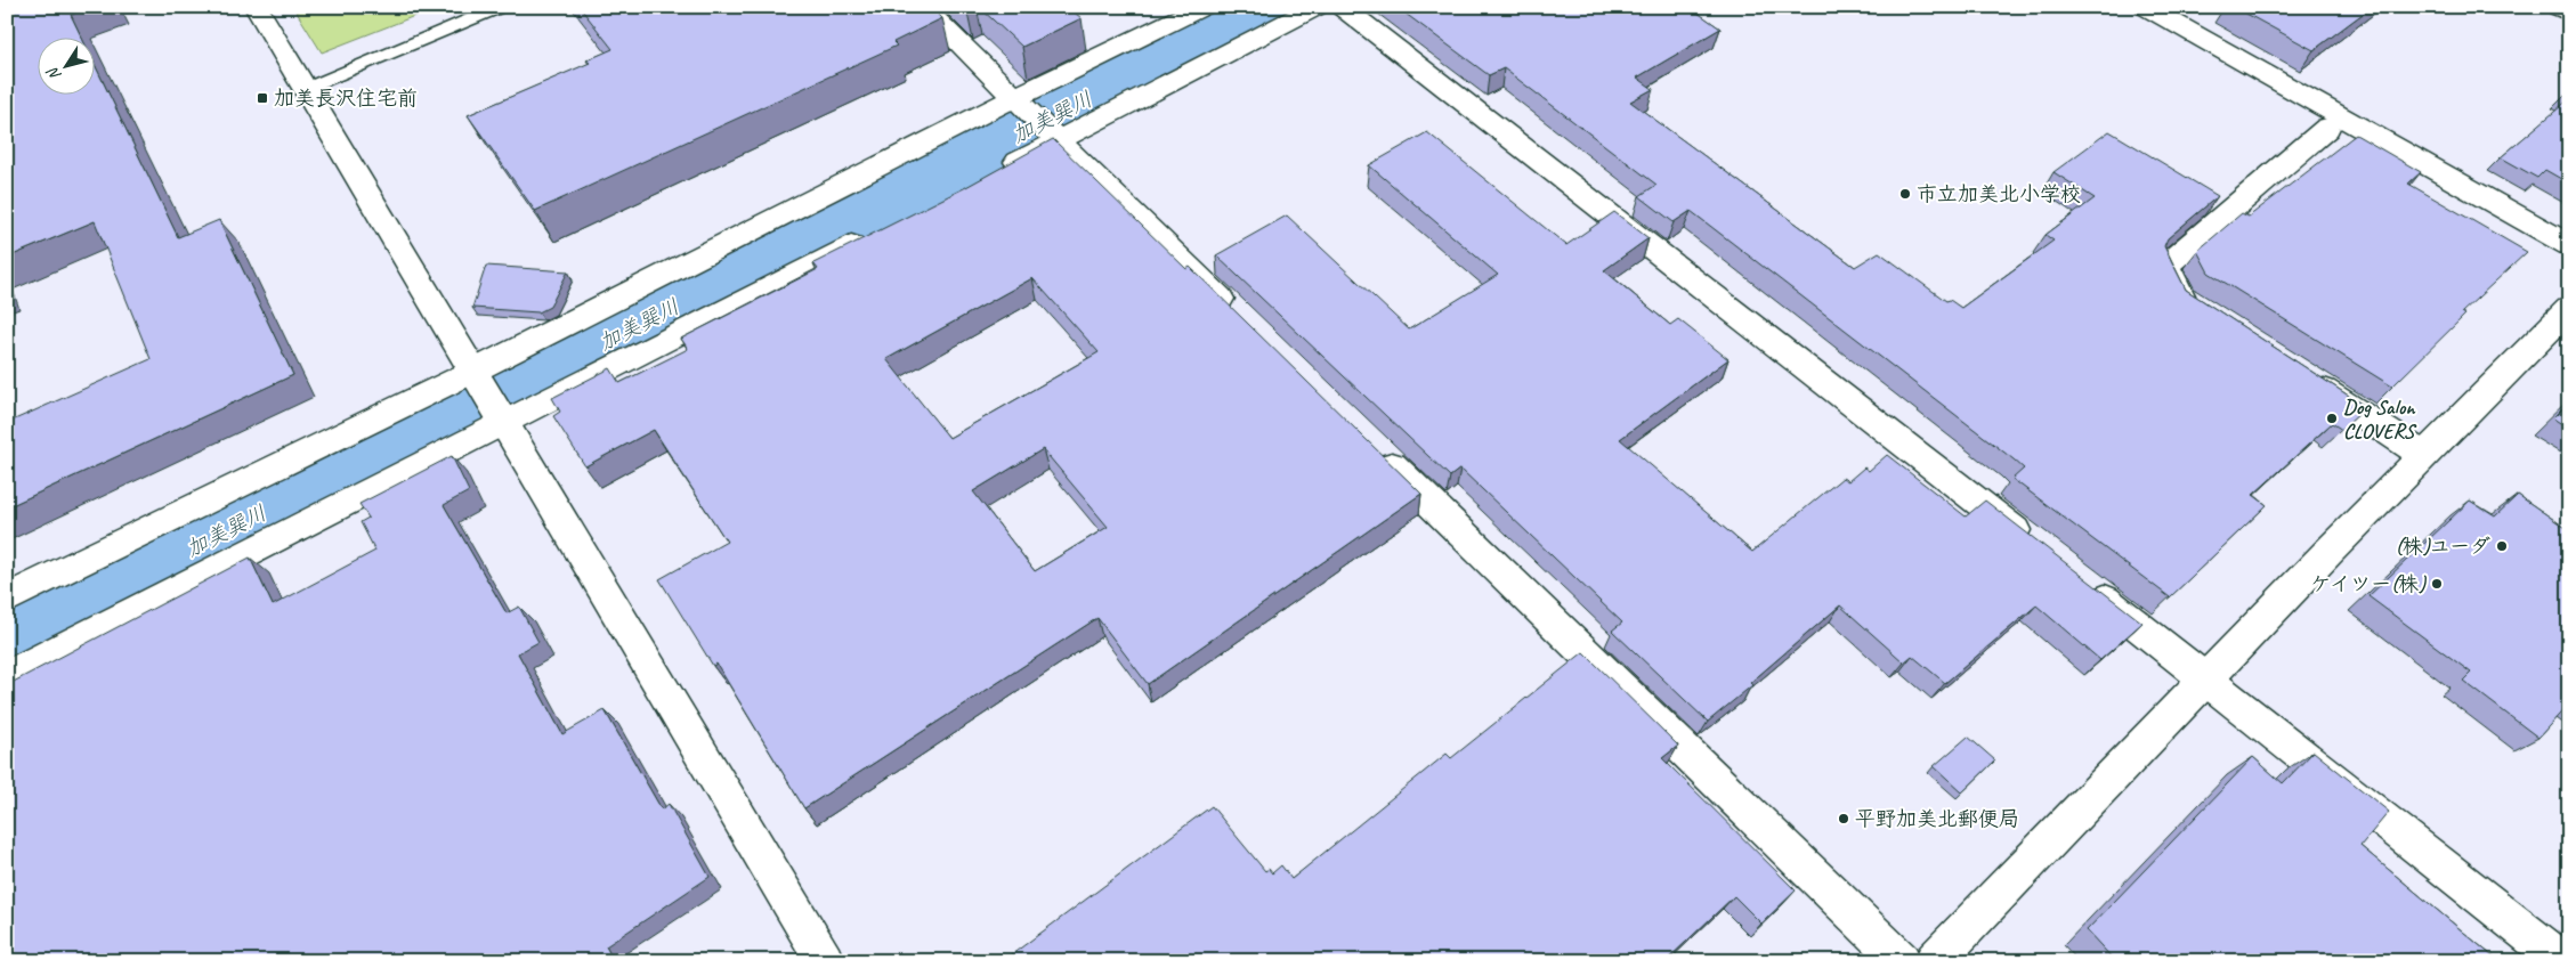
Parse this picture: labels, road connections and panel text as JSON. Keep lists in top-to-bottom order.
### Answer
{
  "water": ["加美巽川"],
  "places": {
    "transit": ["加美長沢住宅前"],
    "other": [
      "市立加美北小学校",
      "Dog Salon CLOVERS",
      "(株)ユーダ",
      "ケイツー(株)",
      "平野加美北郵便局"
    ]
  },
  "north": "bottom left"
}
